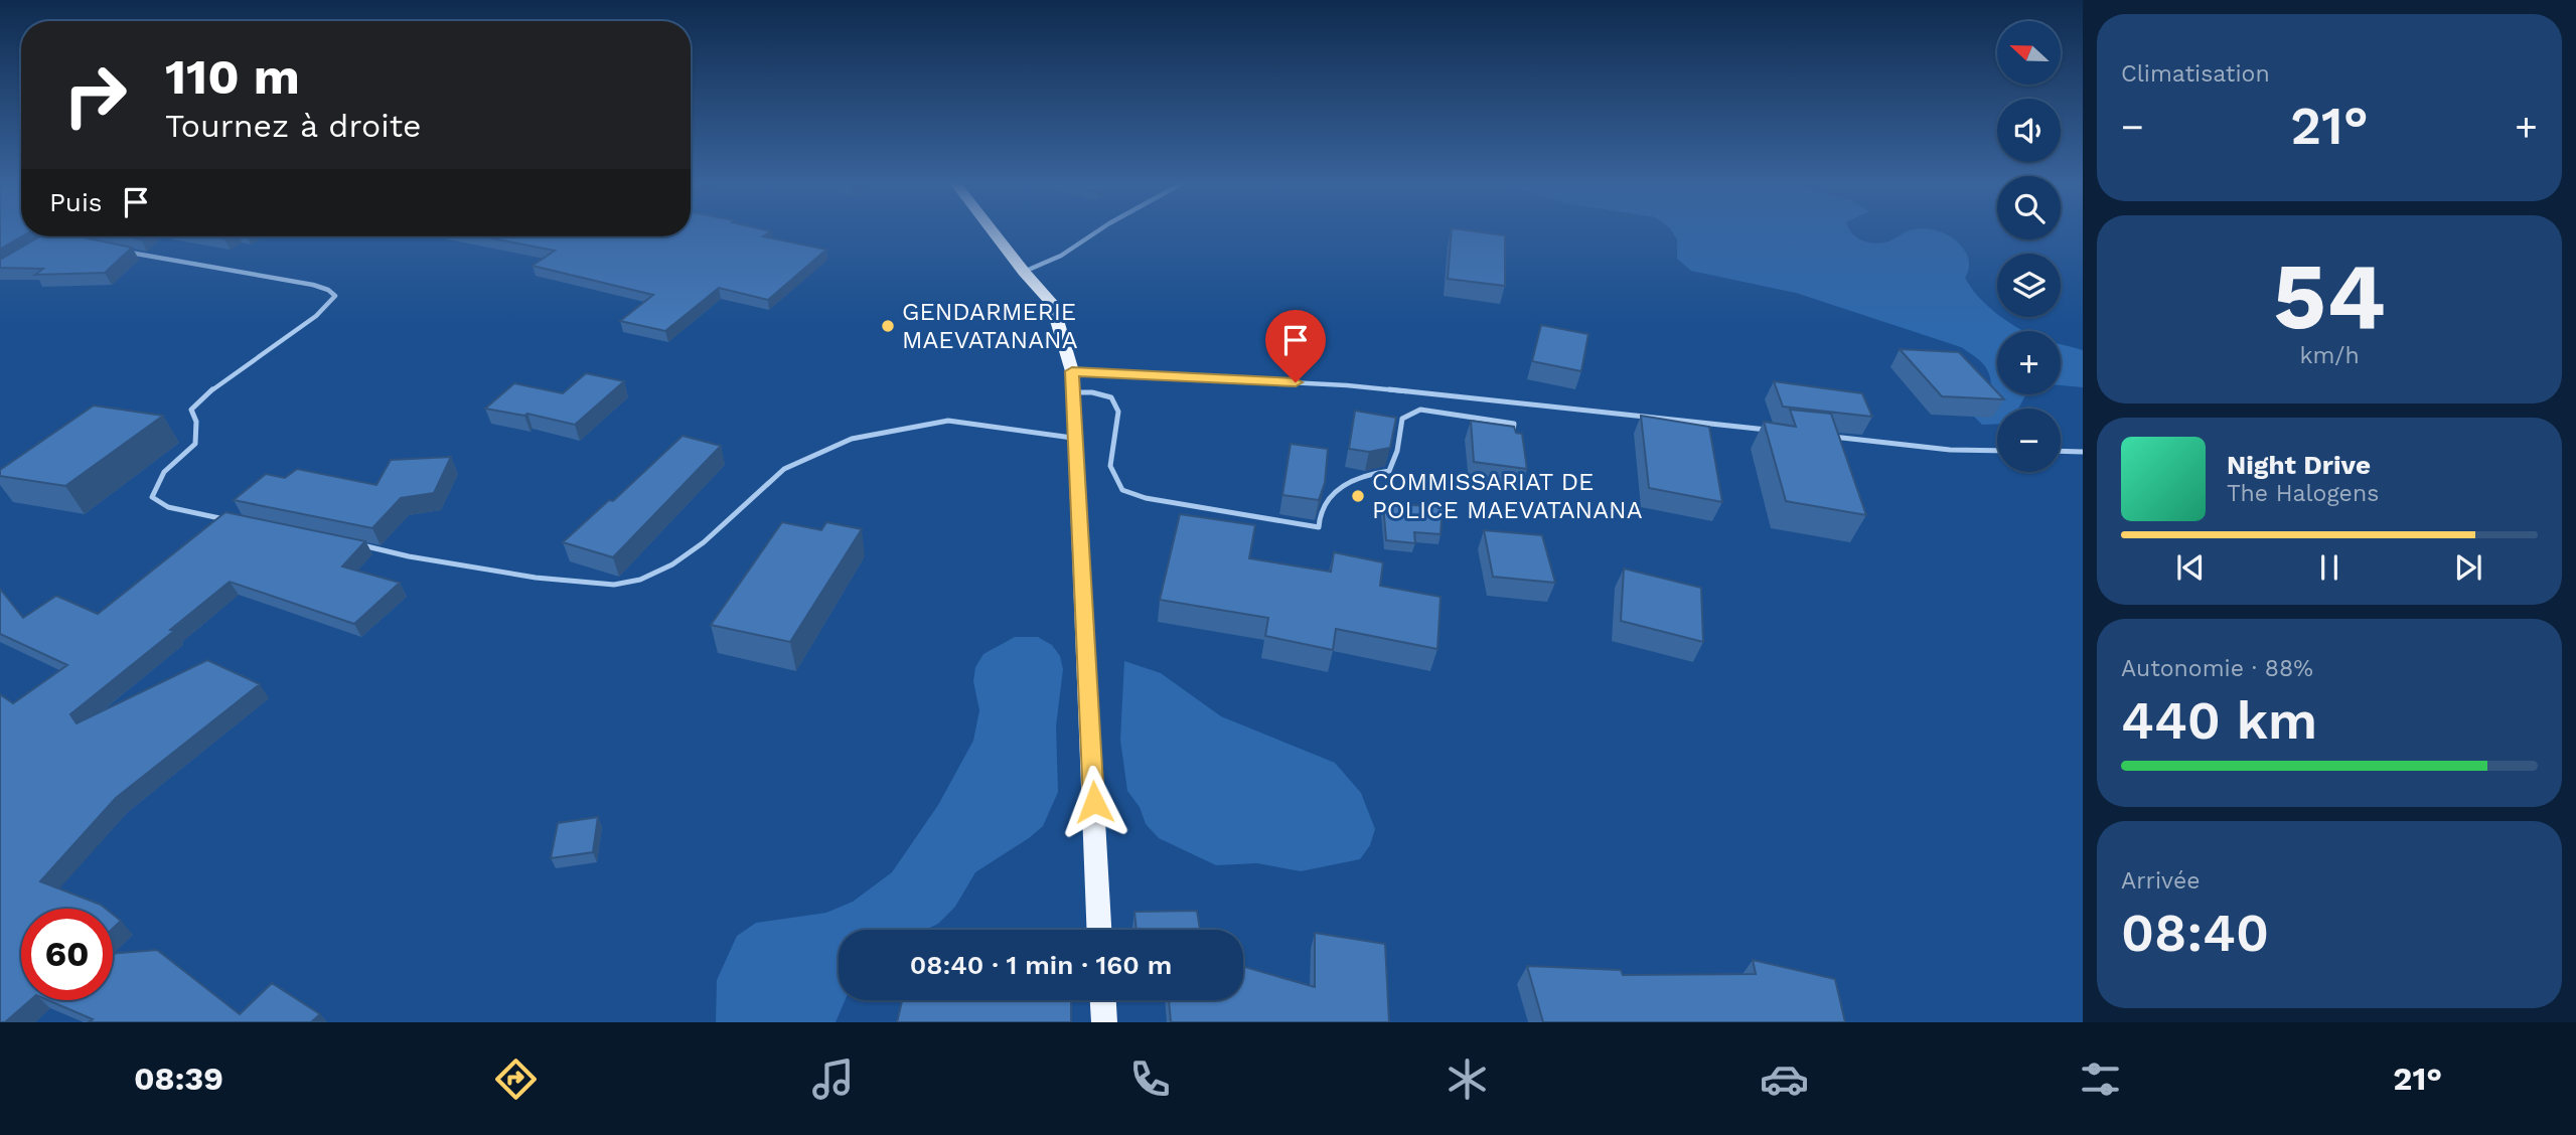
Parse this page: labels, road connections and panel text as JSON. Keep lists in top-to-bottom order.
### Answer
{
  "places": ["GENDARMERIE MAEVATANANA", "COMMISSARIAT DE POLICE MAEVATANANA"],
  "north": "left",
  "page": {
    "tile": [
      "Climatisation",
      ["54", "km/h"],
      ["Autonomie · 88%", "440 km"],
      ["Arrivée", "08:40"]
    ],
    "map_buttons": ["+", "−"],
    "turn": ["110 m", "Tournez à droite"],
    "heat": ["−", "21°", "+"],
    "then": "Puis",
    "song": ["Night Drive", "The Halogens"],
    "limit": "60",
    "trip": "08:40 · 1 min · 160 m",
    "tabs": ["08:39", "21°"]
  }
}
